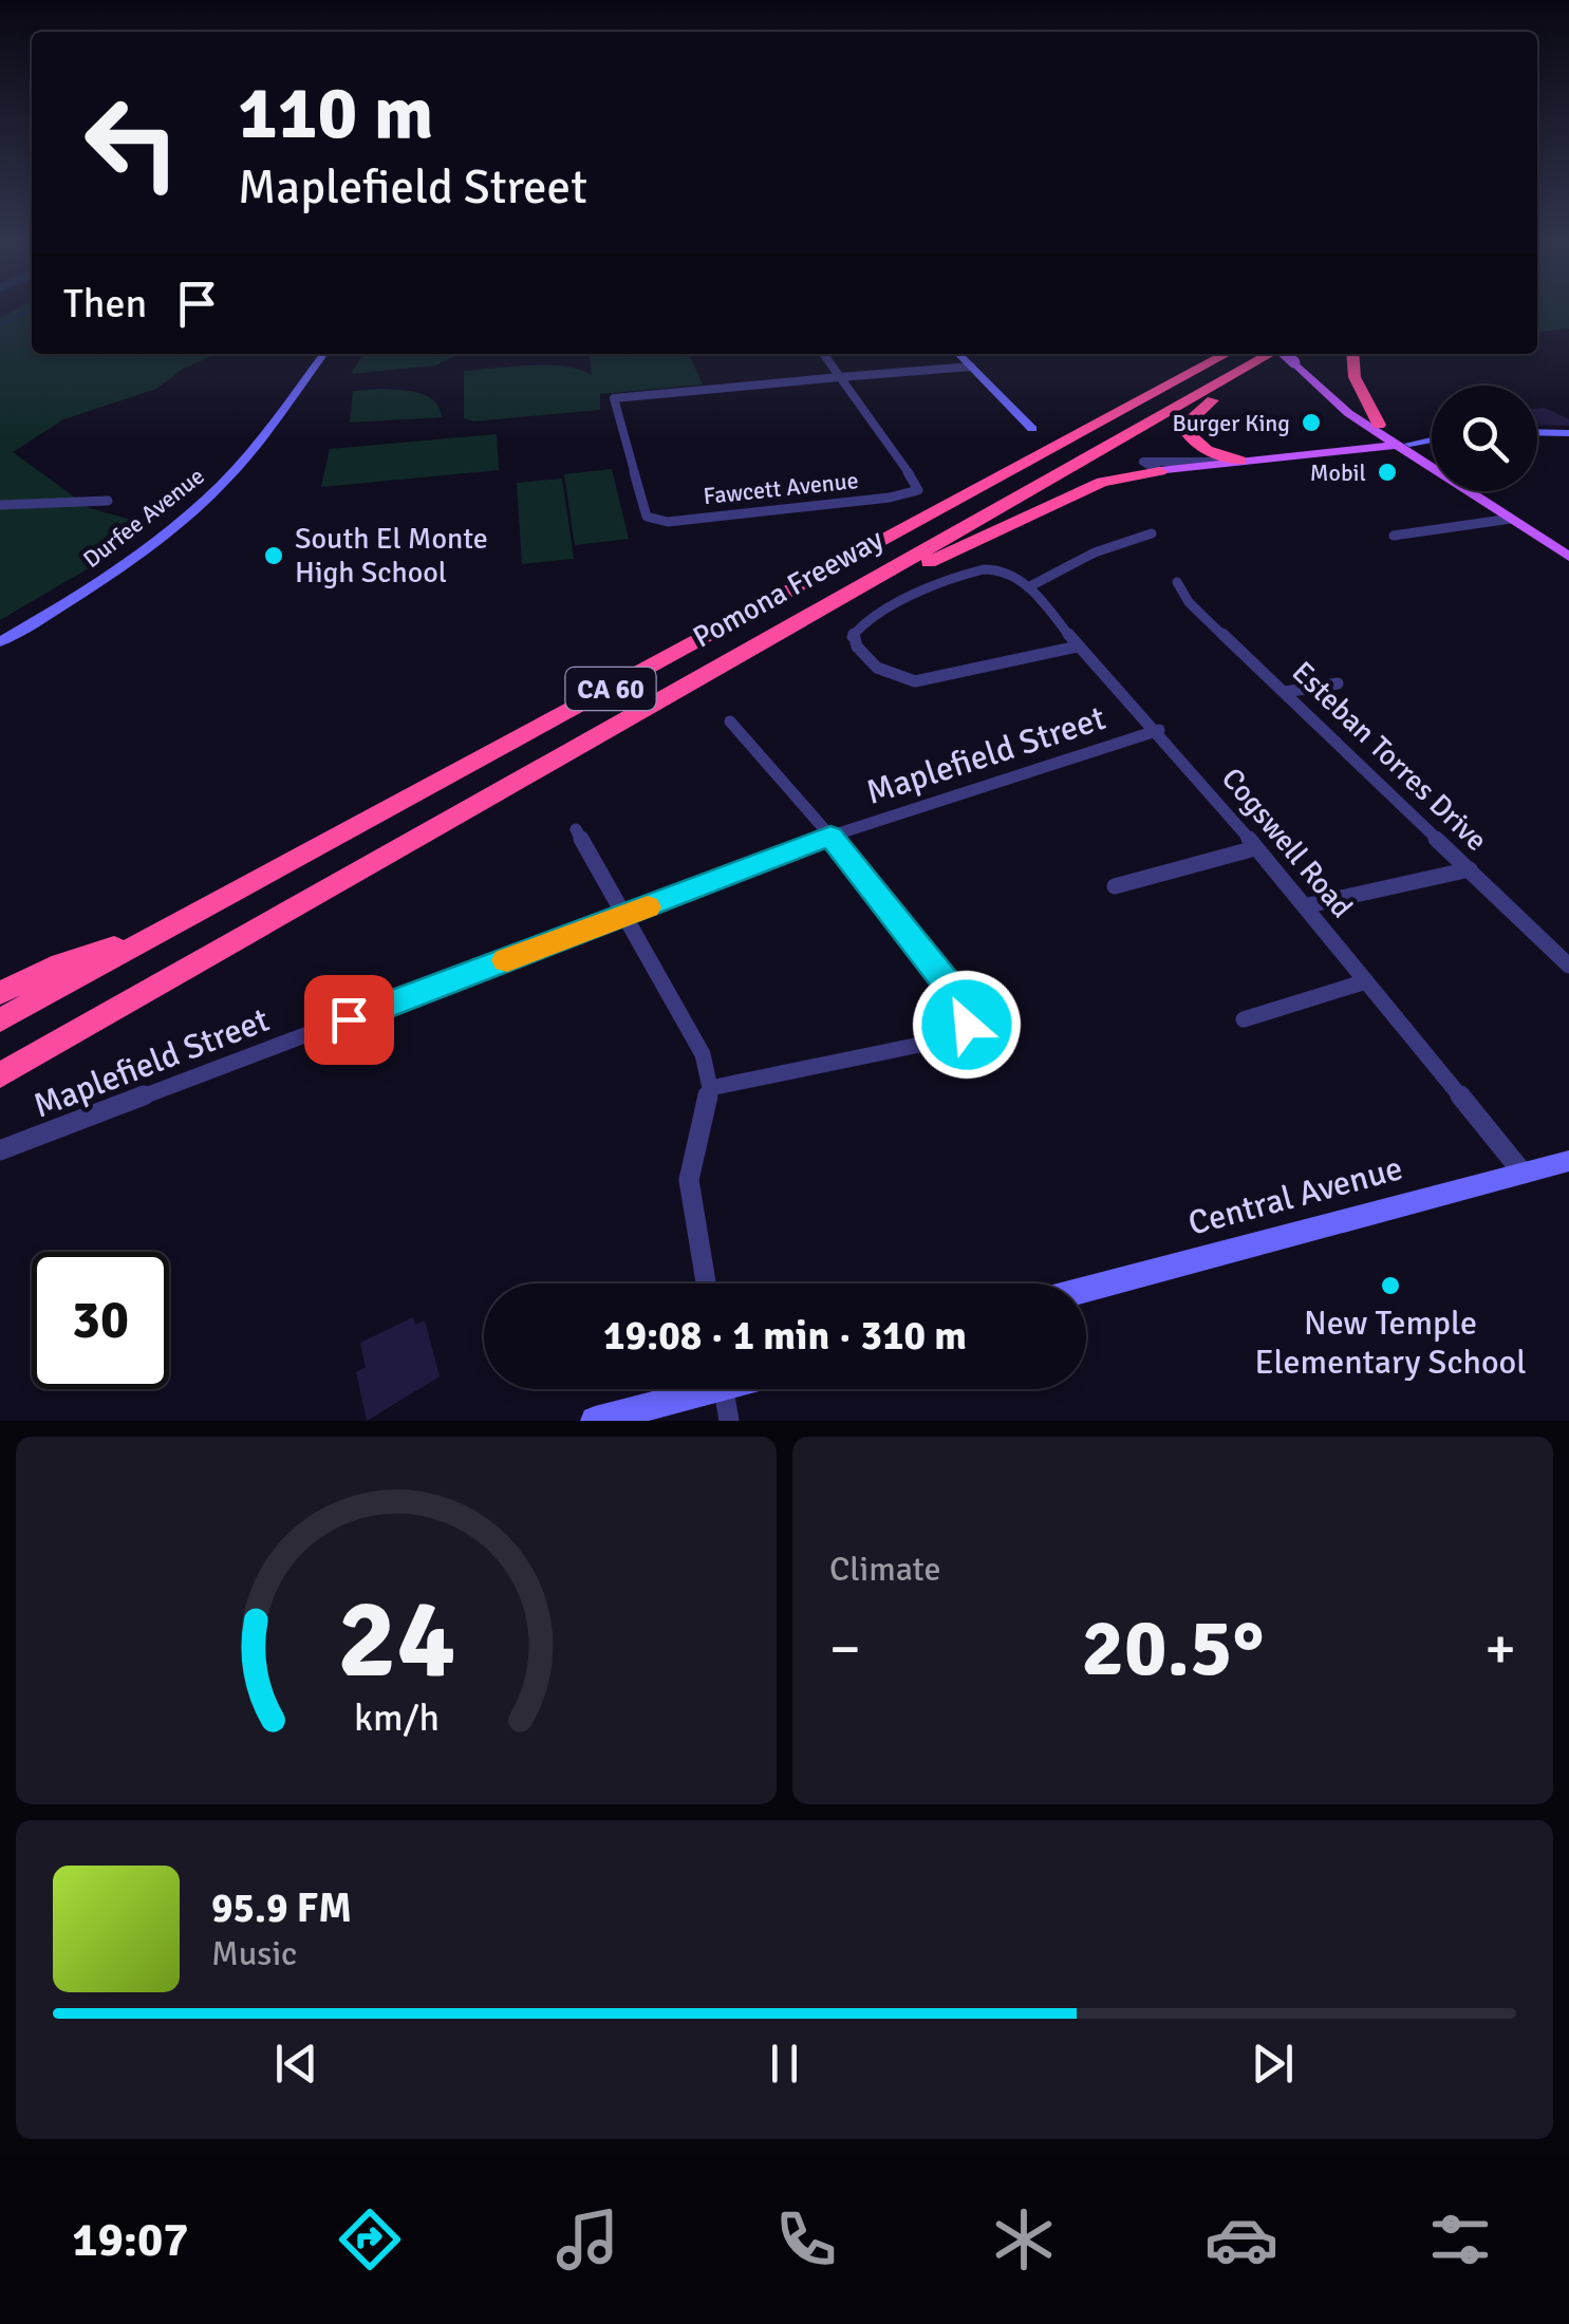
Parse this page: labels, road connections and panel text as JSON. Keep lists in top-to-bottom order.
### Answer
{
  "streets": {
    "highway": ["Pomona Freeway", "CA 60"],
    "street": [
      "Fawcett Avenue",
      "Durfee Avenue",
      "Maplefield Street",
      "Esteban Torres Drive",
      "Cogswell Road",
      "Central Avenue"
    ]
  },
  "crossings": [
    ["Maplefield Street", "Cogswell Road"],
    ["Cogswell Road", "Central Avenue"]
  ],
  "places": [
    "Burger King",
    "Mobil",
    "South El Monte High School",
    "New Temple Elementary School"
  ],
  "page": {
    "turn": ["110 m", "Maplefield Street"],
    "then": "Then",
    "limit": "30",
    "trip": "19:08 · 1 min · 310 m",
    "tile": "Climate",
    "heat": ["−", "20.5°", "+"],
    "song": ["95.9 FM", "Music"],
    "tabs": "19:07",
    "gauge": ["24", "km/h"]
  }
}
